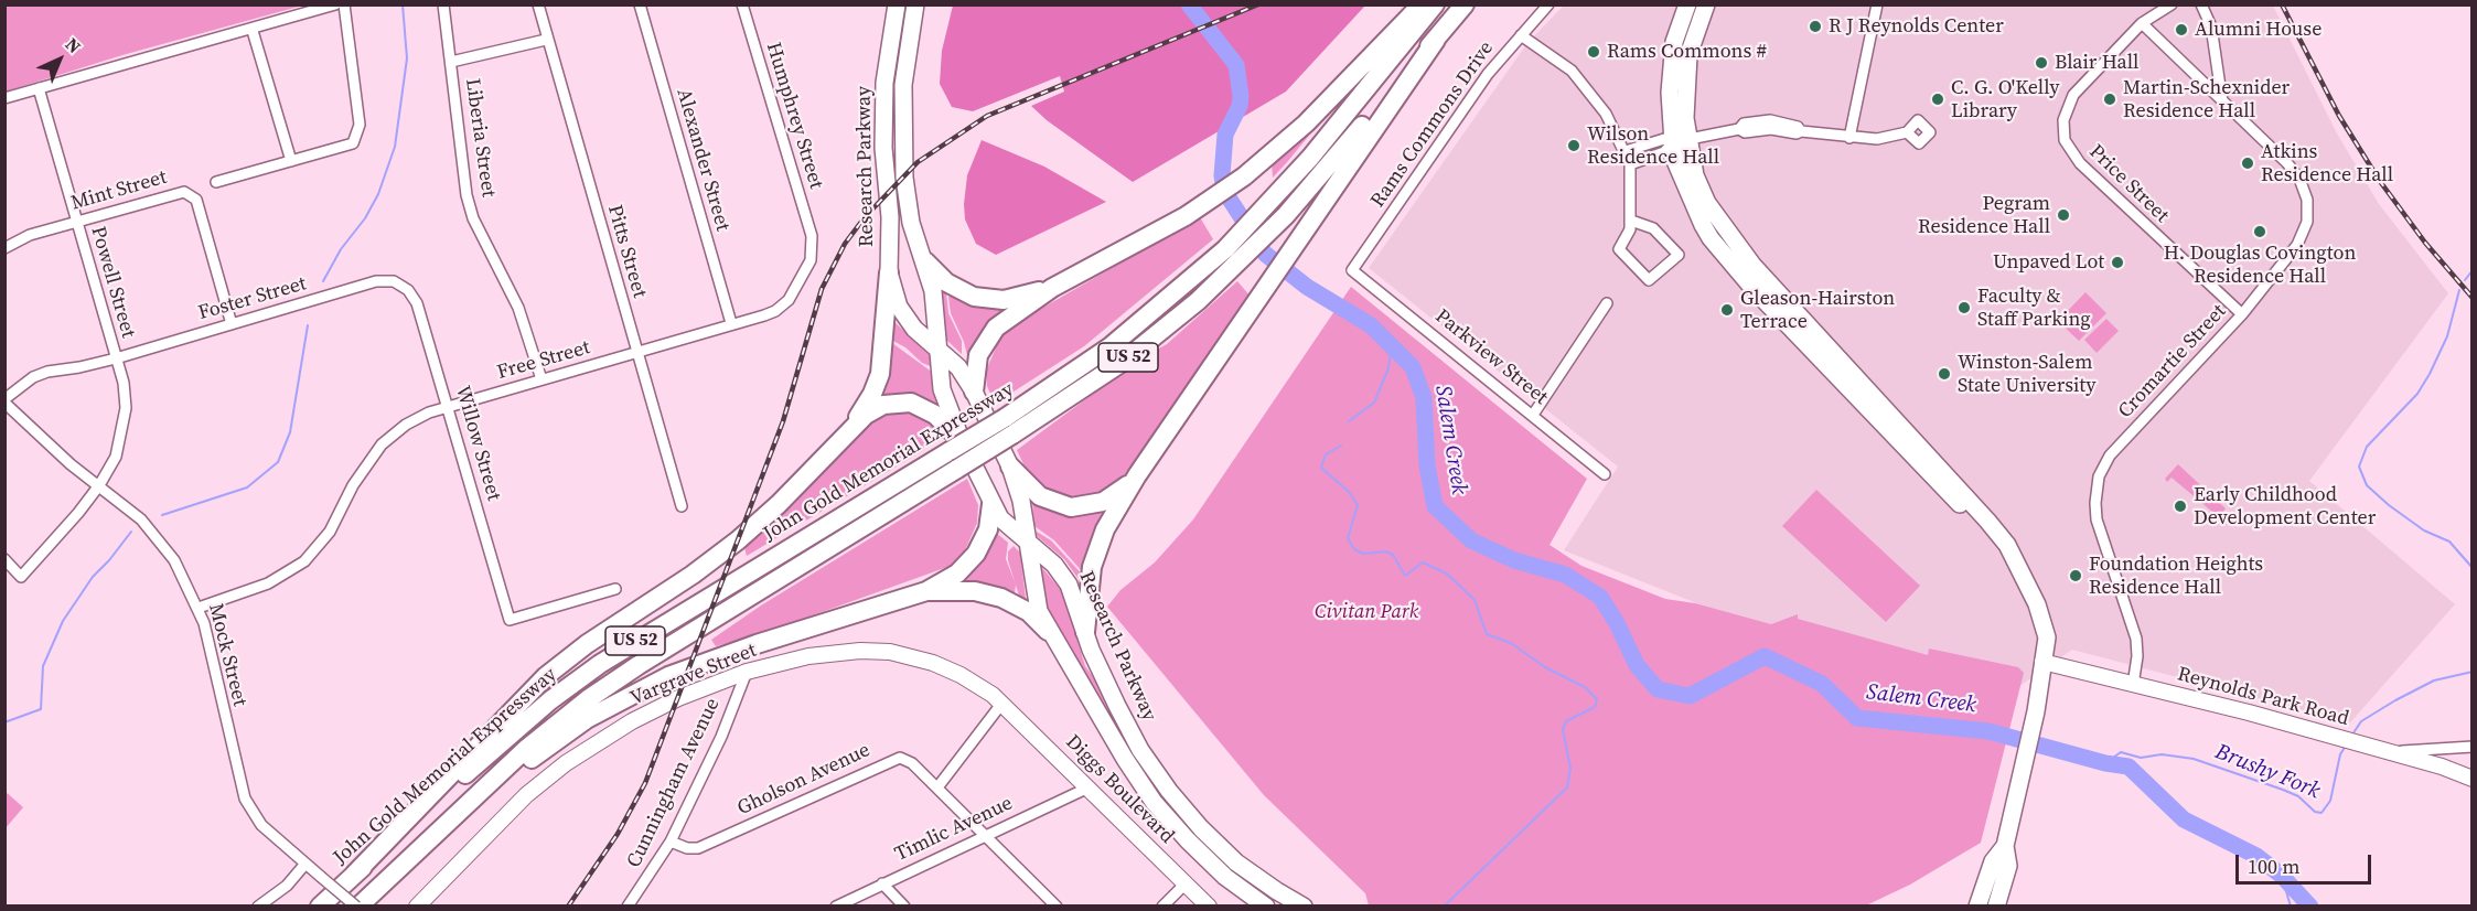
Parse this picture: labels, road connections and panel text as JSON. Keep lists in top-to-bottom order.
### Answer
{
  "streets": {
    "highway": ["US 52", "John Gold Memorial Expressway"],
    "main road": ["Research Parkway"],
    "street": [
      "Humphrey Street",
      "Rams Commons Drive",
      "Liberia Street",
      "Alexander Street",
      "Price Street",
      "Mint Street",
      "Pitts Street",
      "Powell Street",
      "Foster Street",
      "Parkview Street",
      "Free Street",
      "Cromartie Street",
      "Willow Street",
      "Mock Street",
      "Vargrave Street",
      "Reynolds Park Road",
      "Gholson Avenue",
      "Cunningham Avenue",
      "Diggs Boulevard",
      "Timlic Avenue"
    ]
  },
  "crossings": [
    ["Humphrey Street", "Free Street"],
    ["Rams Commons Drive", "Parkview Street"],
    ["Liberia Street", "Free Street"],
    ["Alexander Street", "Free Street"],
    ["Research Parkway", "John Gold Memorial Expressway"],
    ["Price Street", "Cromartie Street"],
    ["Mint Street", "Powell Street"],
    ["Mint Street", "Foster Street"],
    ["Pitts Street", "Free Street"],
    ["Powell Street", "Foster Street"],
    ["Powell Street", "Mock Street"],
    ["Foster Street", "Willow Street"],
    ["Foster Street", "Mock Street"],
    ["Free Street", "Willow Street"],
    ["Free Street", "Mock Street"],
    ["Cromartie Street", "Reynolds Park Road"],
    ["John Gold Memorial Expressway", "Mock Street"],
    ["Vargrave Street", "Cunningham Avenue"],
    ["Vargrave Street", "Diggs Boulevard"],
    ["Gholson Avenue", "Cunningham Avenue"],
    ["Gholson Avenue", "Timlic Avenue"],
    ["Diggs Boulevard", "Timlic Avenue"]
  ],
  "water": ["Salem Creek", "Brushy Fork"],
  "parks": ["Civitan Park"],
  "places": [
    "R J Reynolds Center",
    "Alumni House",
    "Rams Commons #",
    "Blair Hall",
    "C. G. O'Kelly Library",
    "Martin-Schexnider Residence Hall",
    "Wilson Residence Hall",
    "Atkins Residence Hall",
    "Pegram Residence Hall",
    "H. Douglas Covington Residence Hall",
    "Unpaved Lot",
    "Faculty & Staff Parking",
    "Gleason-Hairston Terrace",
    "Winston-Salem State University",
    "Early Childhood Development Center",
    "Foundation Heights Residence Hall"
  ],
  "scale_bar": "100 m",
  "north": "top right"
}
